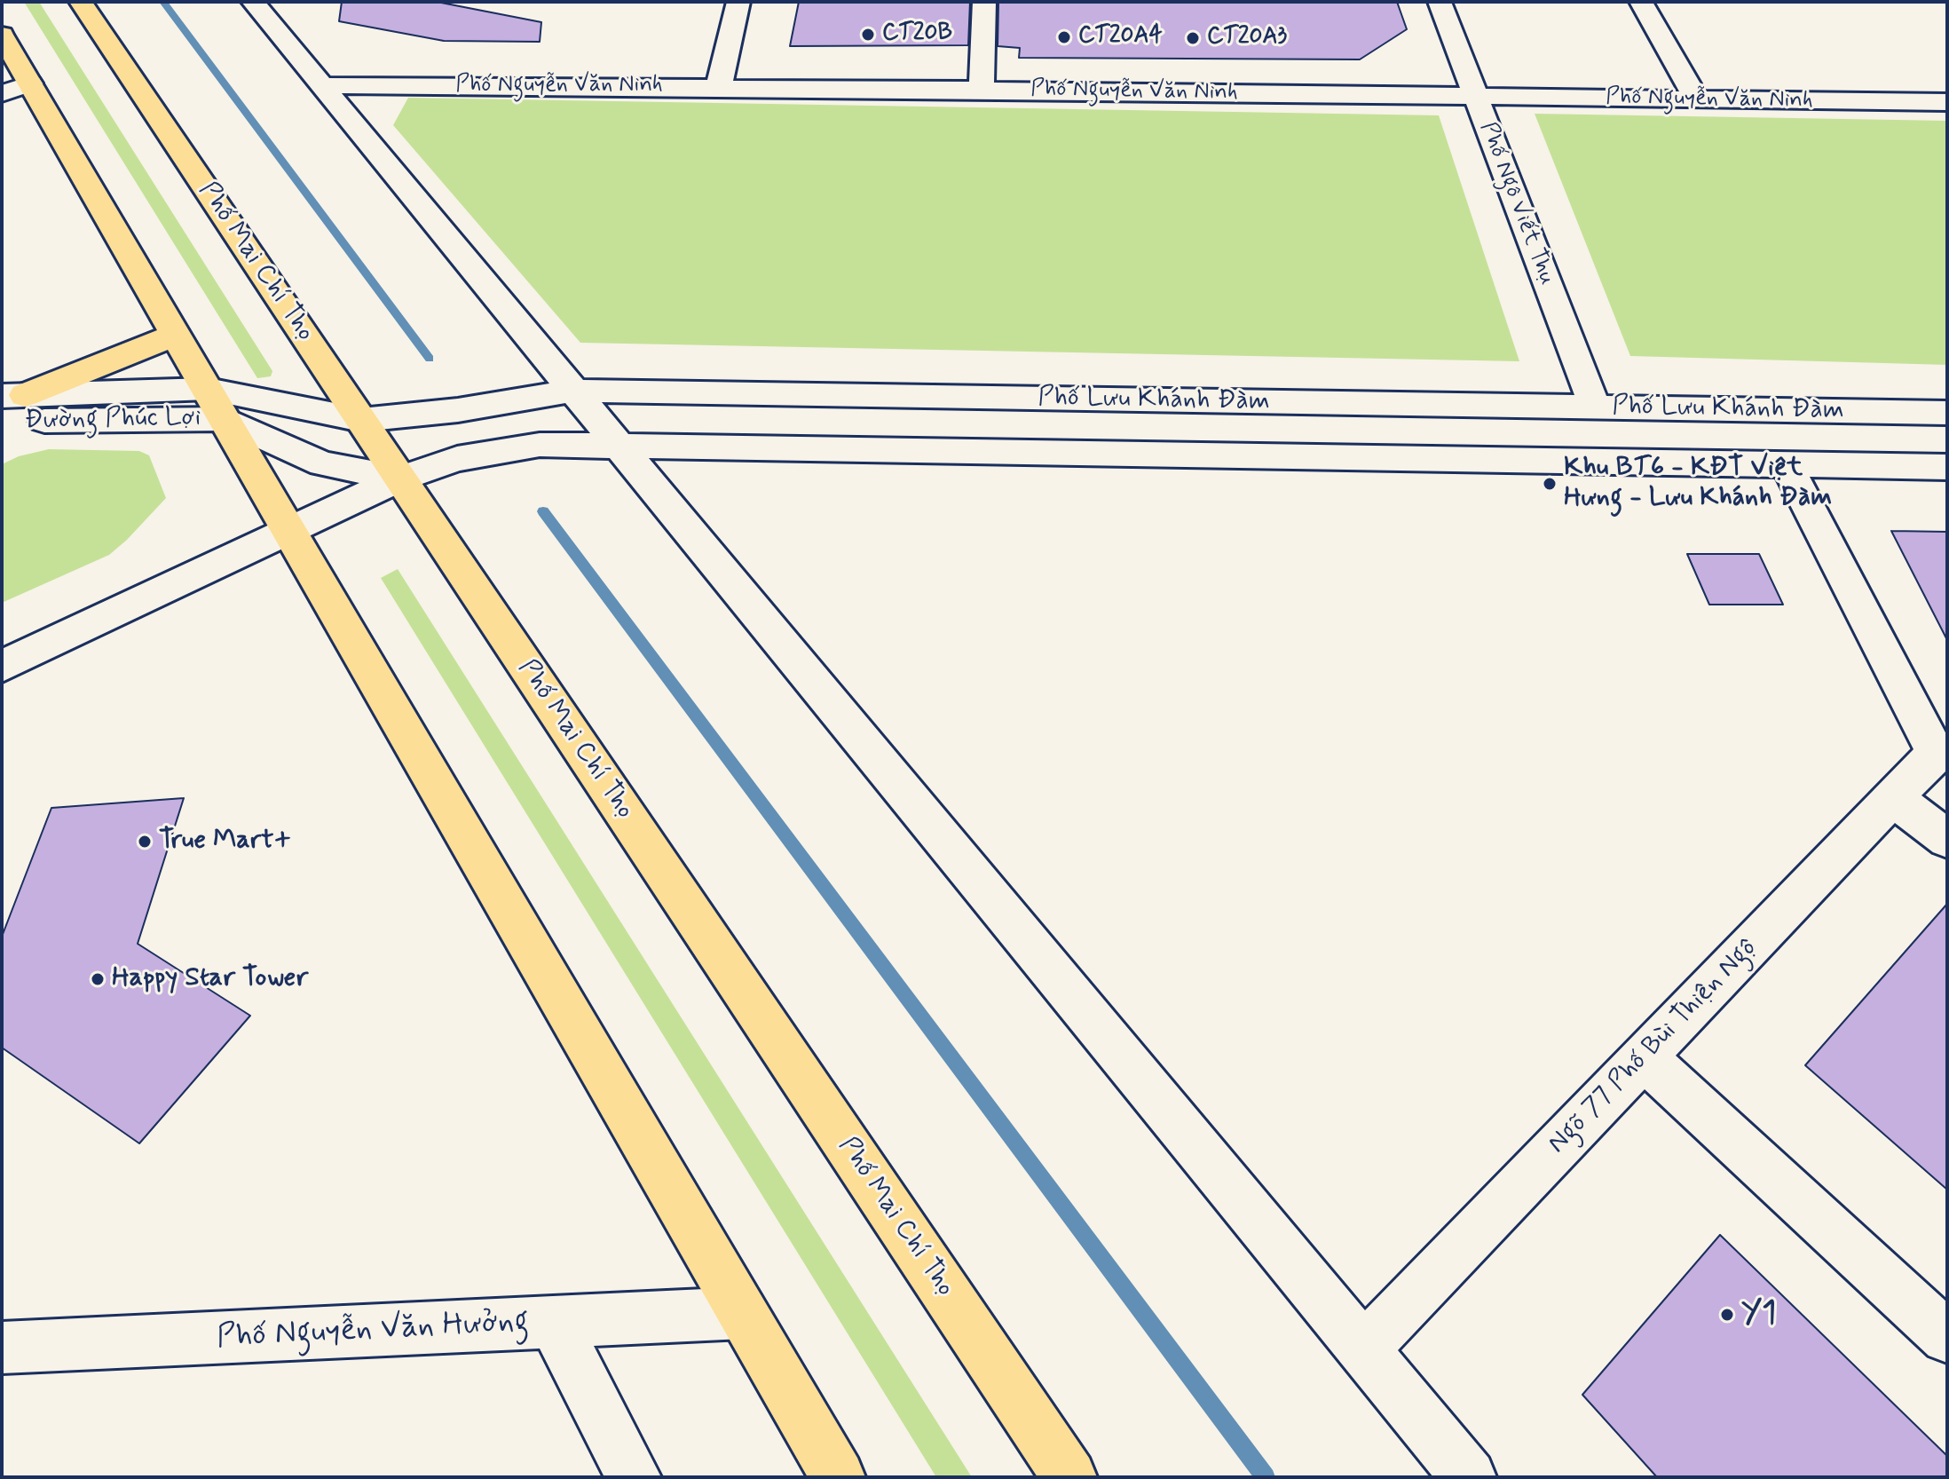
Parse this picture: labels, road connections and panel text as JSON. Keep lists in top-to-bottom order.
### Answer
{
  "streets": {
    "main road": ["Phố Mai Chí Thọ"],
    "street": [
      "Phố Nguyễn Văn Ninh",
      "Phố Ngô Viết Thụ",
      "Phố Lưu Khánh Đàm",
      "Đường Phúc Lợi",
      "Ngõ 77 Phố Bùi Thiện Ngộ",
      "Phố Nguyễn Văn Hưởng"
    ]
  },
  "crossings": [
    ["Phố Nguyễn Văn Ninh", "Phố Ngô Viết Thụ"],
    ["Phố Ngô Viết Thụ", "Phố Lưu Khánh Đàm"],
    ["Phố Mai Chí Thọ", "Phố Lưu Khánh Đàm"],
    ["Phố Lưu Khánh Đàm", "Đường Phúc Lợi"]
  ],
  "places": [
    "CT20B",
    "CT20A4",
    "CT20A3",
    "Khu BT6 - KĐT Việt Hưng - Lưu Khánh Đàm",
    "True Mart+",
    "Happy Star Tower",
    "Y1"
  ]
}
